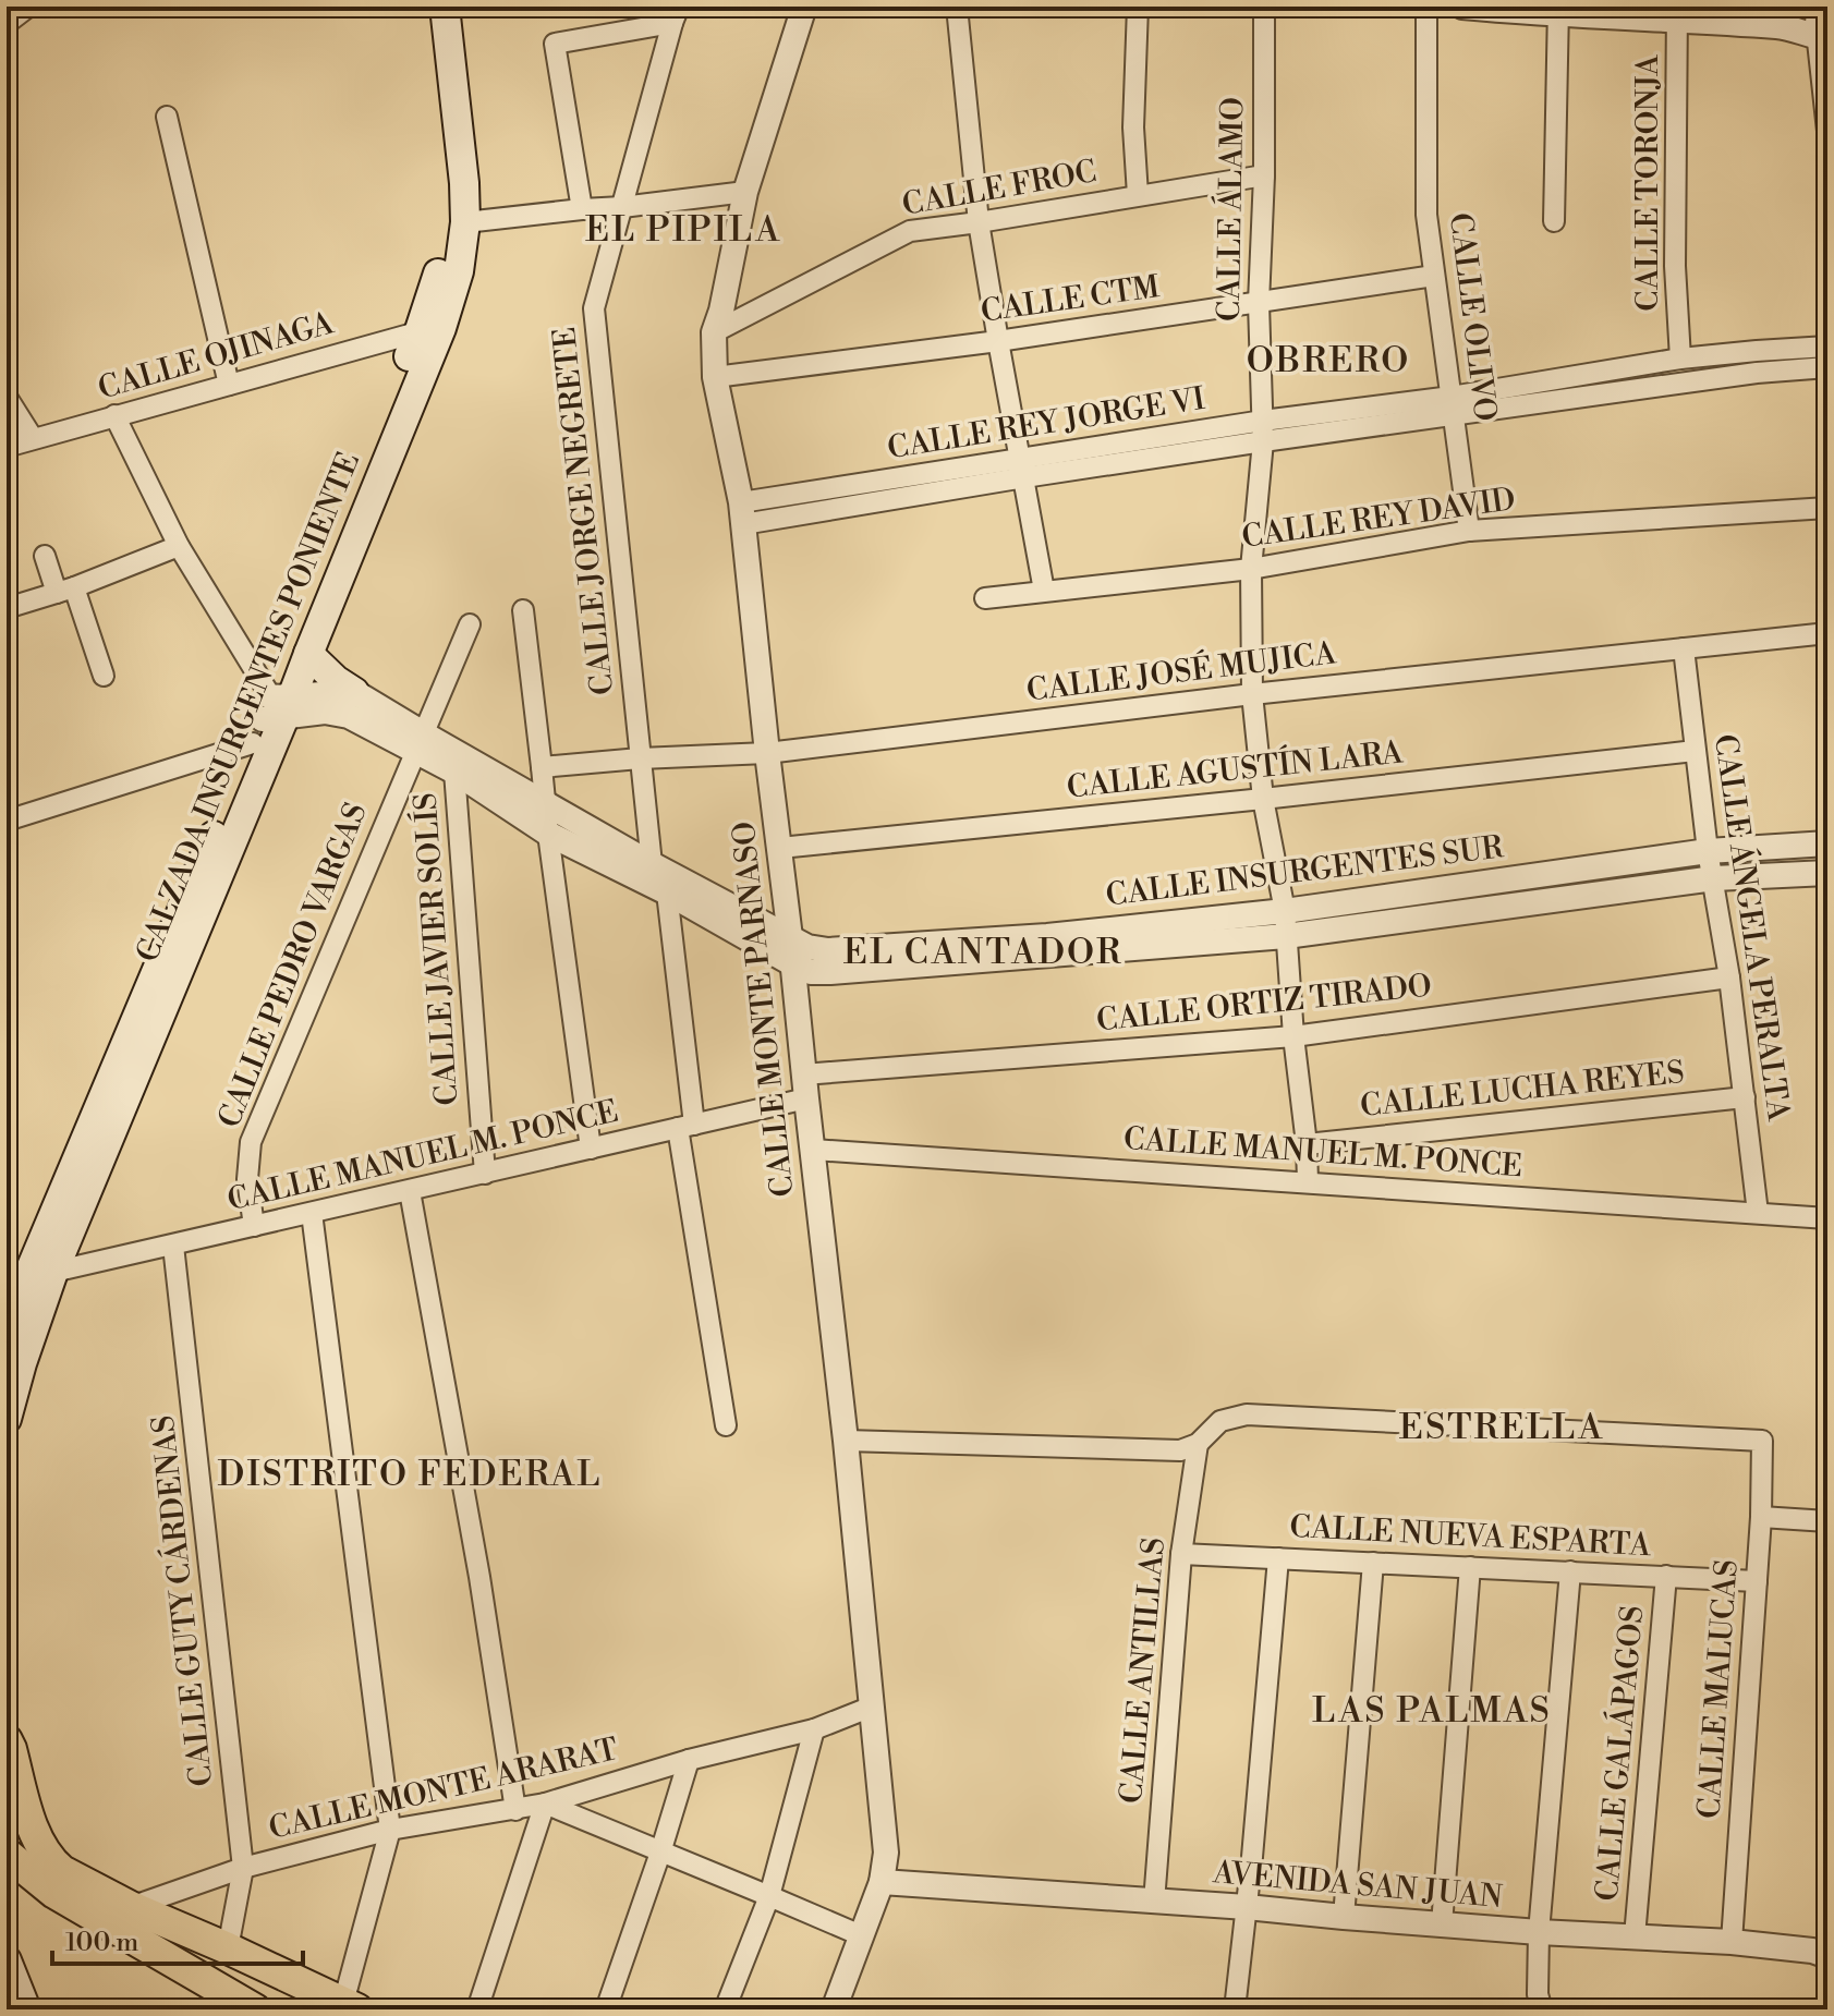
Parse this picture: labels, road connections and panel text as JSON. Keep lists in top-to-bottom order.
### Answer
{
  "streets": {
    "main road": ["CALZADA INSURGENTES PONIENTE"],
    "street": [
      "CALLE TORONJA",
      "CALLE FROC",
      "CALLE ÁLAMO",
      "CALLE CTM",
      "CALLE OLIVO",
      "CALLE OJINAGA",
      "CALLE REY JORGE VI",
      "CALLE JORGE NEGRETE",
      "CALLE REY DAVID",
      "CALLE JOSÉ MUJICA",
      "CALLE AGUSTÍN LARA",
      "CALLE INSURGENTES SUR",
      "CALLE ÁNGELA PERALTA",
      "CALLE JAVIER SOLÍS",
      "CALLE PEDRO VARGAS",
      "CALLE ORTIZ TIRADO",
      "CALLE MONTE PARNASO",
      "CALLE LUCHA REYES",
      "CALLE MANUEL M. PONCE",
      "CALLE NUEVA ESPARTA",
      "CALLE GUTY CÁRDENAS",
      "CALLE ANTILLAS",
      "CALLE MALUCAS",
      "CALLE GALÁPAGOS",
      "CALLE MONTE ARARAT",
      "AVENIDA SAN JUAN"
    ]
  },
  "crossings": [
    ["CALLE TORONJA", "CALLE REY JORGE VI"],
    ["CALLE FROC", "CALLE ÁLAMO"],
    ["CALLE FROC", "CALLE MONTE PARNASO"],
    ["CALLE ÁLAMO", "CALLE CTM"],
    ["CALLE ÁLAMO", "CALLE REY JORGE VI"],
    ["CALLE ÁLAMO", "CALLE REY DAVID"],
    ["CALLE ÁLAMO", "CALLE JOSÉ MUJICA"],
    ["CALLE ÁLAMO", "CALLE AGUSTÍN LARA"],
    ["CALLE ÁLAMO", "CALLE INSURGENTES SUR"],
    ["CALLE ÁLAMO", "CALLE ORTIZ TIRADO"],
    ["CALLE ÁLAMO", "CALLE LUCHA REYES"],
    ["CALLE ÁLAMO", "CALLE MANUEL M. PONCE"],
    ["CALLE CTM", "CALLE OLIVO"],
    ["CALLE CTM", "CALLE MONTE PARNASO"],
    ["CALLE OLIVO", "CALLE REY JORGE VI"],
    ["CALLE OLIVO", "CALLE REY DAVID"],
    ["CALLE OJINAGA", "CALZADA INSURGENTES PONIENTE"],
    ["CALLE REY JORGE VI", "CALLE MONTE PARNASO"],
    ["CALLE JORGE NEGRETE", "CALLE JOSÉ MUJICA"],
    ["CALLE JORGE NEGRETE", "CALLE INSURGENTES SUR"],
    ["CALLE JOSÉ MUJICA", "CALLE ÁNGELA PERALTA"],
    ["CALLE JOSÉ MUJICA", "CALLE MONTE PARNASO"],
    ["CALZADA INSURGENTES PONIENTE", "CALLE MANUEL M. PONCE"],
    ["CALLE AGUSTÍN LARA", "CALLE ÁNGELA PERALTA"],
    ["CALLE AGUSTÍN LARA", "CALLE MONTE PARNASO"],
    ["CALLE INSURGENTES SUR", "CALLE ÁNGELA PERALTA"],
    ["CALLE INSURGENTES SUR", "CALLE PEDRO VARGAS"],
    ["CALLE INSURGENTES SUR", "CALLE MONTE PARNASO"],
    ["CALLE ÁNGELA PERALTA", "CALLE ORTIZ TIRADO"],
    ["CALLE ÁNGELA PERALTA", "CALLE LUCHA REYES"],
    ["CALLE ÁNGELA PERALTA", "CALLE MANUEL M. PONCE"],
    ["CALLE JAVIER SOLÍS", "CALLE MANUEL M. PONCE"],
    ["CALLE PEDRO VARGAS", "CALLE MANUEL M. PONCE"],
    ["CALLE ORTIZ TIRADO", "CALLE MONTE PARNASO"],
    ["CALLE ORTIZ TIRADO", "CALLE MANUEL M. PONCE"],
    ["CALLE MONTE PARNASO", "CALLE MANUEL M. PONCE"],
    ["CALLE MONTE PARNASO", "CALLE MONTE ARARAT"],
    ["CALLE MONTE PARNASO", "AVENIDA SAN JUAN"],
    ["CALLE MANUEL M. PONCE", "CALLE GUTY CÁRDENAS"],
    ["CALLE NUEVA ESPARTA", "CALLE ANTILLAS"],
    ["CALLE NUEVA ESPARTA", "CALLE MALUCAS"],
    ["CALLE NUEVA ESPARTA", "CALLE GALÁPAGOS"],
    ["CALLE GUTY CÁRDENAS", "CALLE MONTE ARARAT"],
    ["CALLE ANTILLAS", "CALLE MALUCAS"],
    ["CALLE ANTILLAS", "AVENIDA SAN JUAN"],
    ["CALLE MALUCAS", "AVENIDA SAN JUAN"],
    ["CALLE GALÁPAGOS", "AVENIDA SAN JUAN"]
  ],
  "districts": [
    "EL PIPILA",
    "OBRERO",
    "EL CANTADOR",
    "ESTRELLA",
    "DISTRITO FEDERAL",
    "LAS PALMAS"
  ],
  "scale_bar": "100 m"
}
